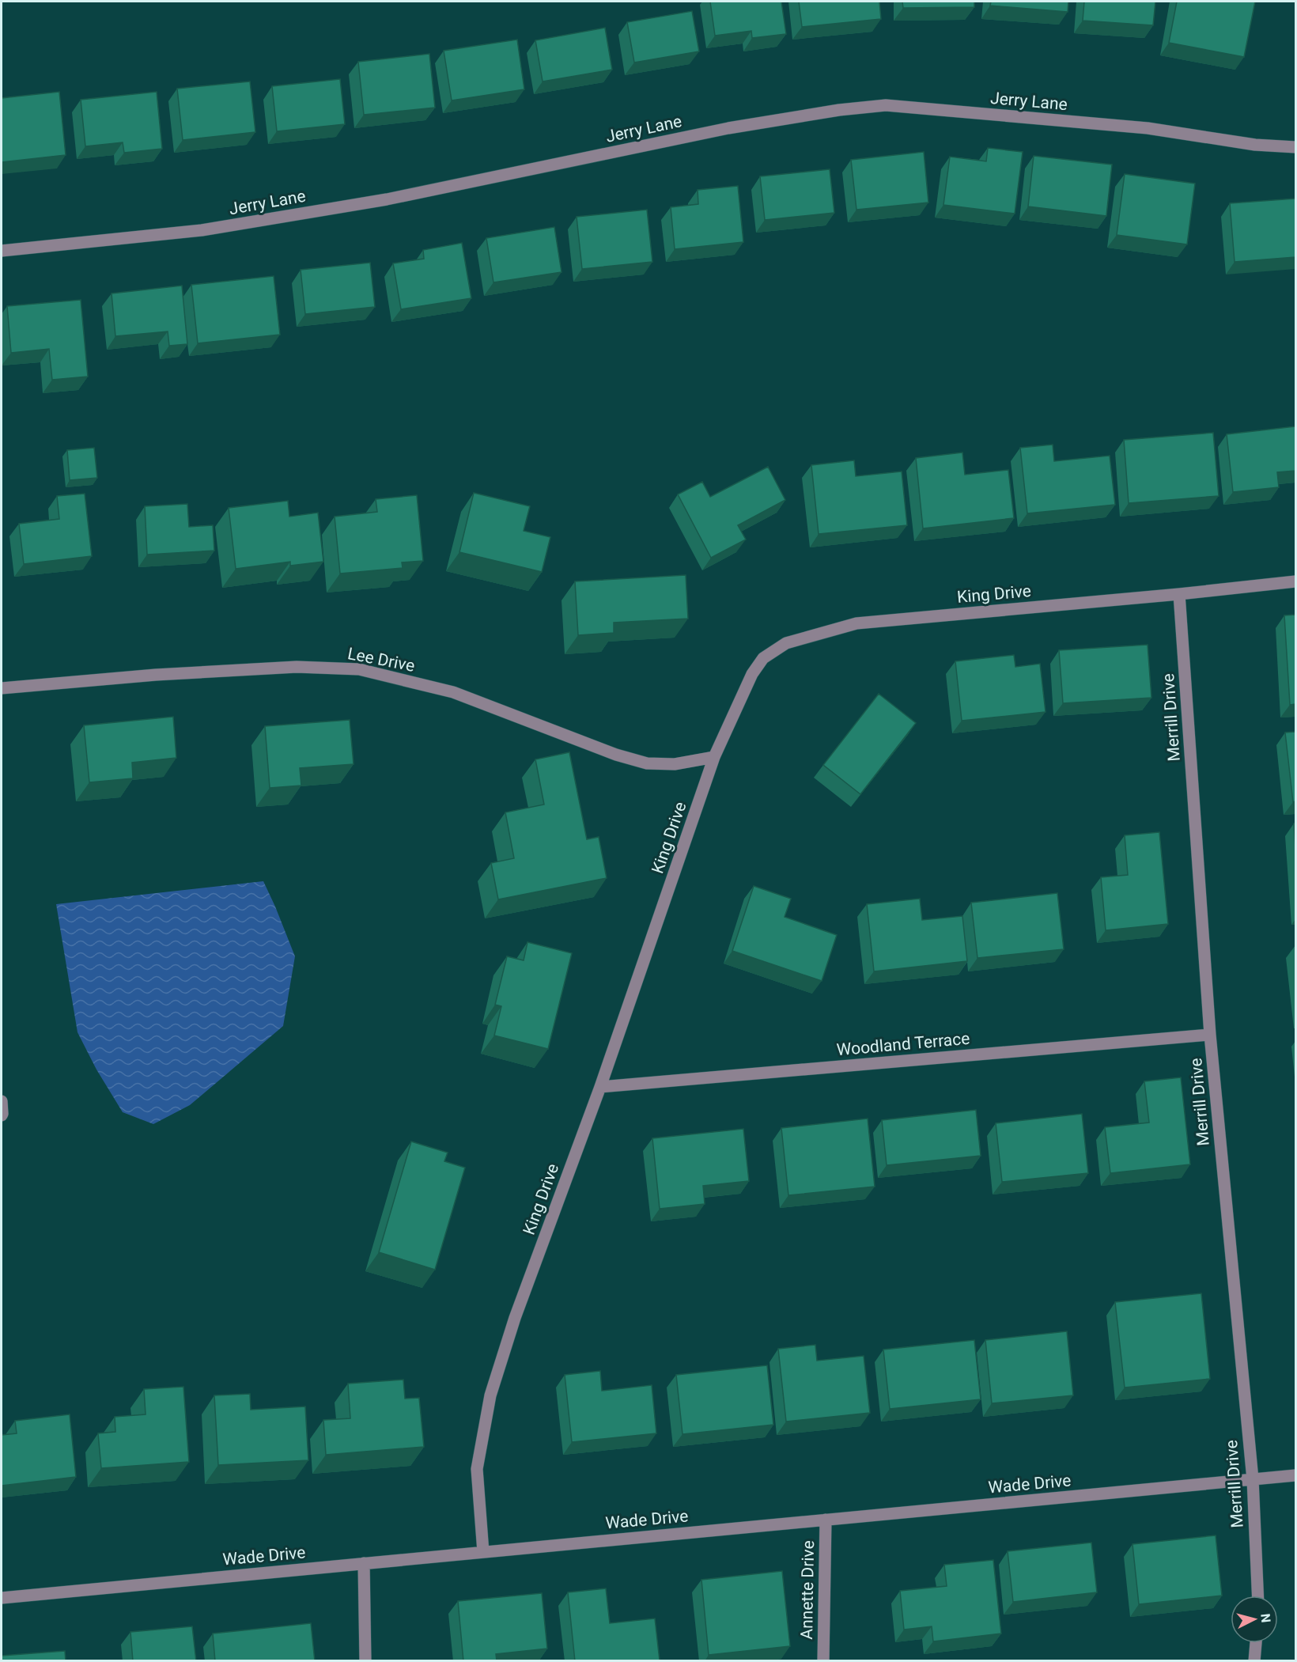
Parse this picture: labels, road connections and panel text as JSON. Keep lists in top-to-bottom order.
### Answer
{
  "streets": {
    "street": [
      "Jerry Lane",
      "King Drive",
      "Lee Drive",
      "Merrill Drive",
      "Woodland Terrace",
      "Wade Drive",
      "Annette Drive"
    ]
  },
  "crossings": [
    ["King Drive", "Lee Drive"],
    ["King Drive", "Merrill Drive"],
    ["King Drive", "Woodland Terrace"],
    ["King Drive", "Wade Drive"],
    ["Merrill Drive", "Woodland Terrace"],
    ["Merrill Drive", "Wade Drive"],
    ["Wade Drive", "Annette Drive"]
  ],
  "north": "right"
}
